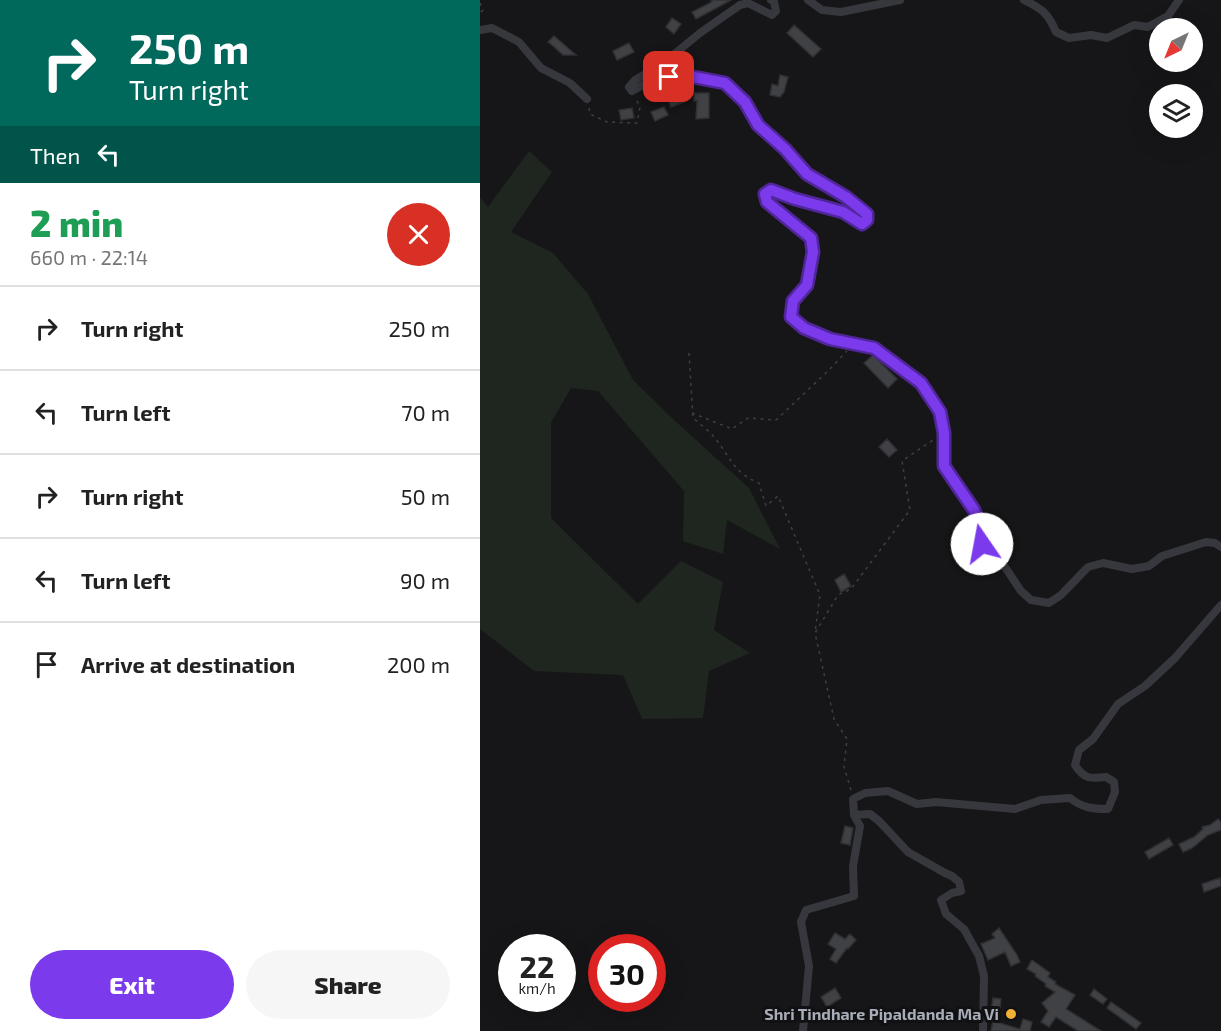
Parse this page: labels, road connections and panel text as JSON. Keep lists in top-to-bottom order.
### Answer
{
  "places": ["Shri Tindhare Pipaldanda Ma Vi"],
  "north": "bottom left",
  "page": {
    "turn": ["250 m", "Turn right"],
    "then": "Then",
    "heading": ["2 min", "660 m · 22:14"],
    "list": [
      {
        "name": "Turn right",
        "value": "250 m"
      },
      {
        "name": "Turn left",
        "value": "70 m"
      },
      {
        "name": "Turn right",
        "value": "50 m"
      },
      {
        "name": "Turn left",
        "value": "90 m"
      },
      {
        "name": "Arrive at destination",
        "value": "200 m"
      }
    ],
    "speed": "22 km/h",
    "limit": "30",
    "buttons": ["Exit", "Share"]
  }
}
